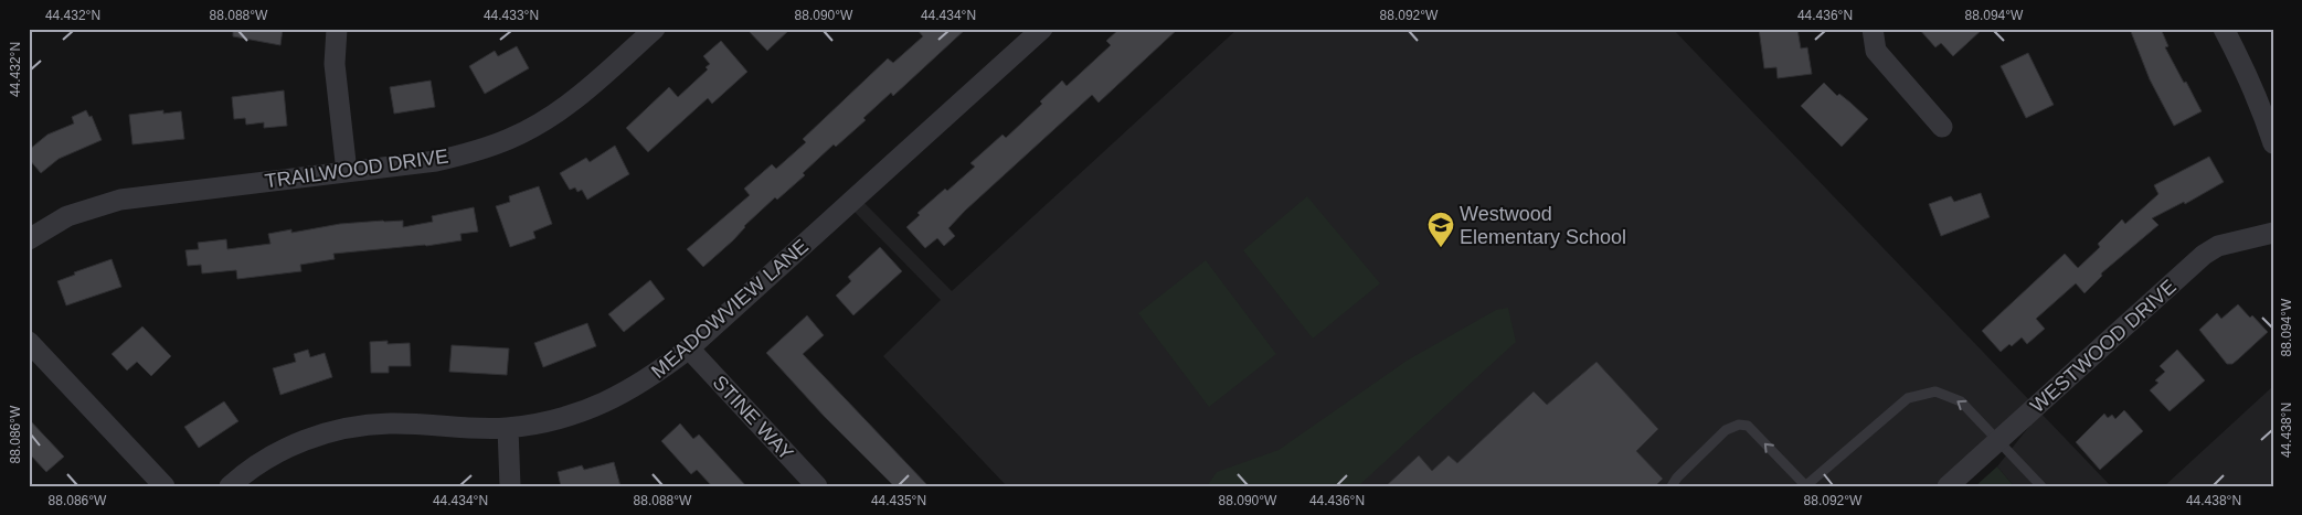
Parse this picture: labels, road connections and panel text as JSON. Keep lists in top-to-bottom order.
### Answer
{
  "streets": {
    "street": [
      "TRAILWOOD DRIVE",
      "MEADOWVIEW LANE",
      "WESTWOOD DRIVE",
      "STINE WAY"
    ]
  },
  "crossings": [
    ["MEADOWVIEW LANE", "STINE WAY"]
  ],
  "places": {
    "school or university": ["Westwood Elementary School"]
  },
  "coordinates": [
    "44.432°N",
    "88.088°W",
    "44.433°N",
    "88.090°W",
    "44.434°N",
    "88.092°W",
    "44.436°N",
    "88.094°W",
    "44.438°N",
    "88.086°W",
    "44.435°N"
  ]
}
